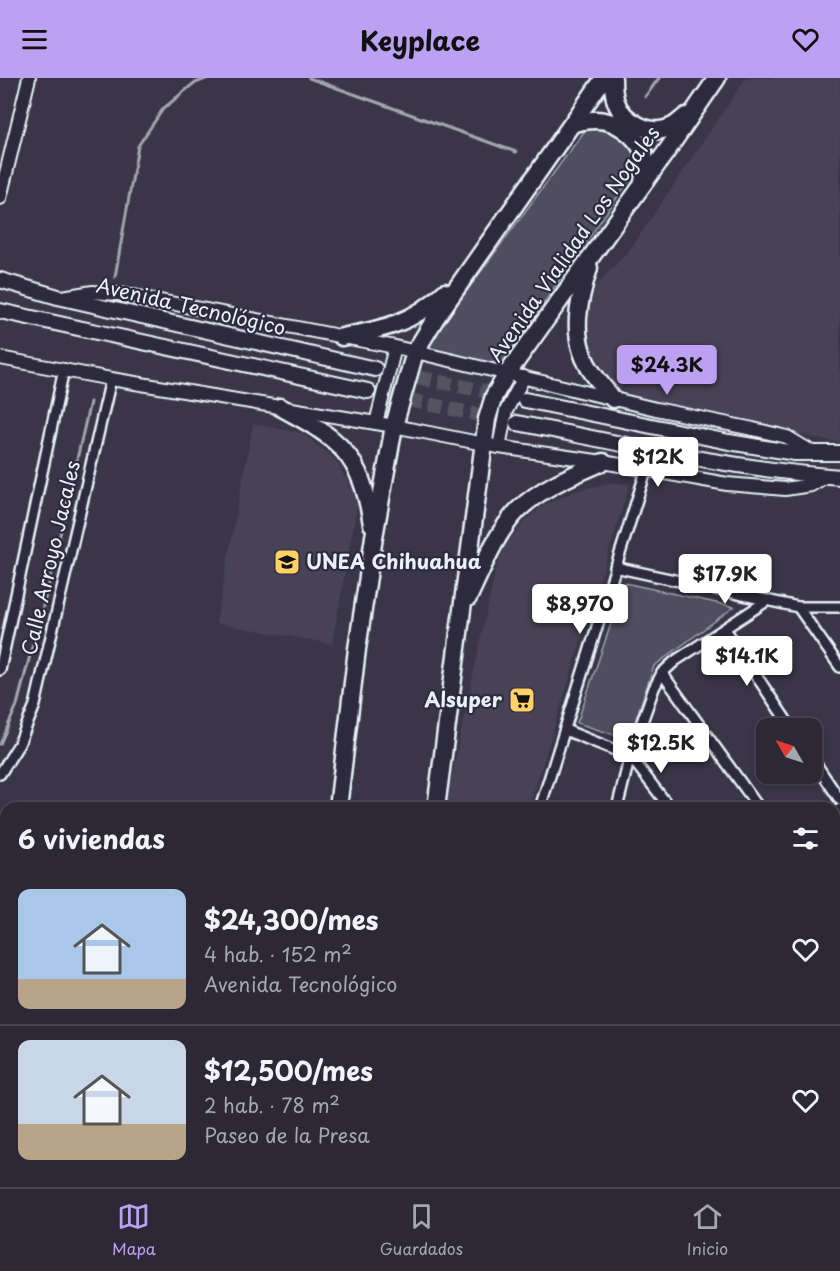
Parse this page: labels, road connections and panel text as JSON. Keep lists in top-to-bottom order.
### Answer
{
  "streets": {
    "highway": ["Avenida Vialidad Los Nogales"],
    "main road": ["Avenida Tecnológico"],
    "street": ["Calle Arroyo Jacales"]
  },
  "places": {
    "school or university": ["UNEA Chihuahua"],
    "supermarket": ["Alsuper"]
  },
  "north": "top left",
  "page": {
    "header": "Keyplace",
    "price": [
      "$24.3K",
      "$12K",
      "$17.9K",
      "$8,970",
      "$14.1K",
      "$12.5K"
    ],
    "heading": "6 viviendas",
    "list": [
      {
        "name": "$24,300/mes",
        "note": "4 hab. · 152 m² · Avenida Tecnológico"
      },
      {
        "name": "$12,500/mes",
        "note": "2 hab. · 78 m² · Paseo de la Presa"
      }
    ],
    "tabs": ["Mapa", "Guardados", "Inicio"]
  }
}
